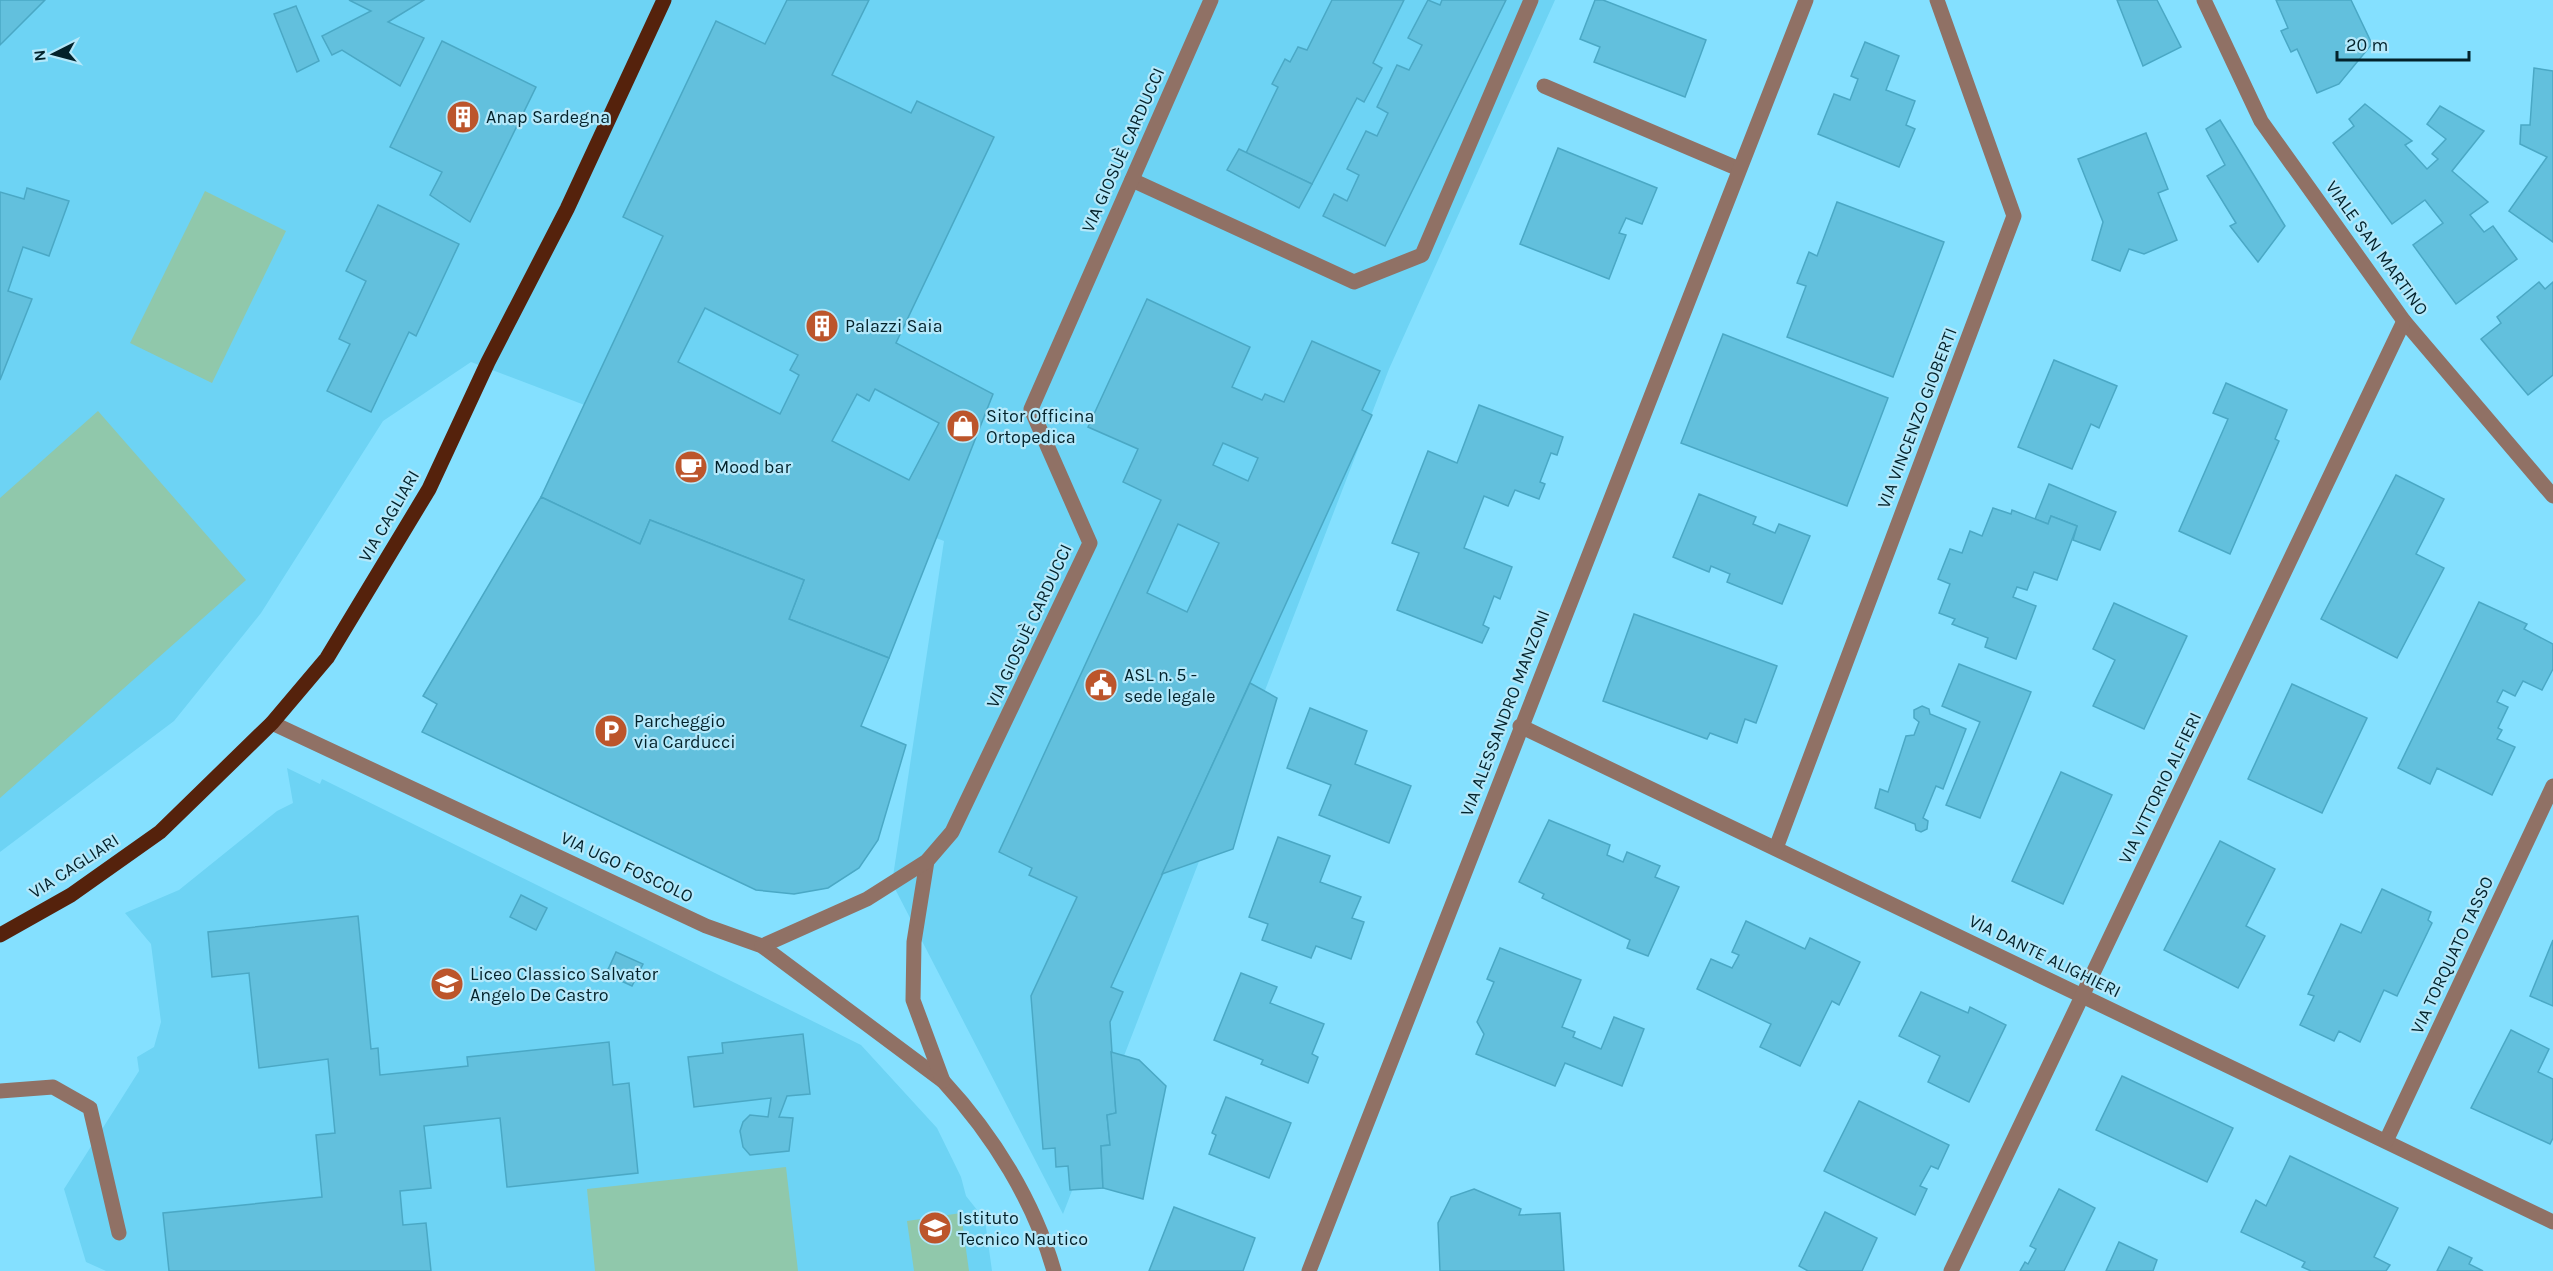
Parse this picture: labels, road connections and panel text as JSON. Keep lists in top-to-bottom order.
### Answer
{
  "streets": {
    "main road": ["VIA CAGLIARI"],
    "street": [
      "VIA GIOSUÈ CARDUCCI",
      "VIALE SAN MARTINO",
      "VIA VINCENZO GIOBERTI",
      "VIA ALESSANDRO MANZONI",
      "VIA VITTORIO ALFIERI",
      "VIA UGO FOSCOLO",
      "VIA TORQUATO TASSO",
      "VIA DANTE ALIGHIERI"
    ]
  },
  "crossings": [
    ["VIA GIOSUÈ CARDUCCI", "VIA UGO FOSCOLO"],
    ["VIALE SAN MARTINO", "VIA VITTORIO ALFIERI"],
    ["VIA VINCENZO GIOBERTI", "VIA DANTE ALIGHIERI"],
    ["VIA CAGLIARI", "VIA UGO FOSCOLO"],
    ["VIA ALESSANDRO MANZONI", "VIA DANTE ALIGHIERI"],
    ["VIA VITTORIO ALFIERI", "VIA DANTE ALIGHIERI"],
    ["VIA TORQUATO TASSO", "VIA DANTE ALIGHIERI"]
  ],
  "places": {
    "building": ["Anap Sardegna", "Palazzi Saia"],
    "shop": ["Sitor Officina Ortopedica"],
    "cafe": ["Mood bar"],
    "public building": ["ASL n. 5 - sede legale"],
    "parking": ["Parcheggio via Carducci"],
    "school or university": ["Liceo Classico Salvator Angelo De Castro", "Istituto Tecnico Nautico"]
  },
  "scale_bar": "20 m",
  "north": "left"
}
